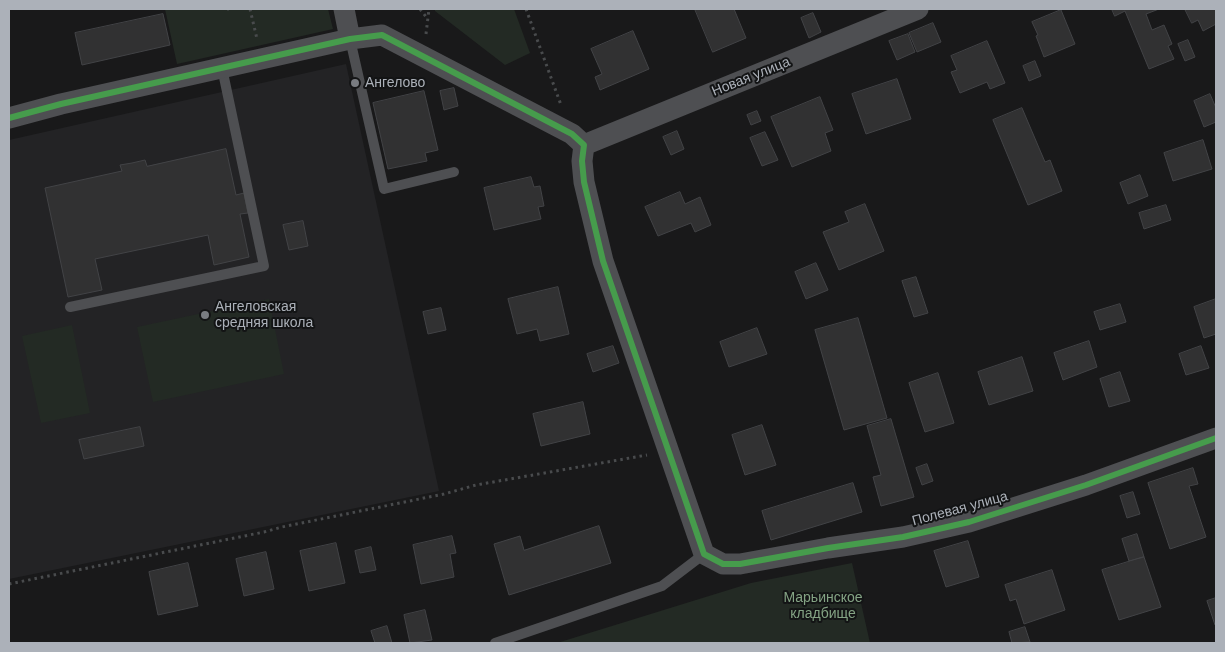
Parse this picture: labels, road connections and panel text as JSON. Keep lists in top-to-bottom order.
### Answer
{
  "streets": {
    "street": ["Новая улица", "Полевая улица"]
  },
  "parks": ["Марьинское кладбище"],
  "places": ["Ангелово", "Ангеловская средняя школа"]
}
